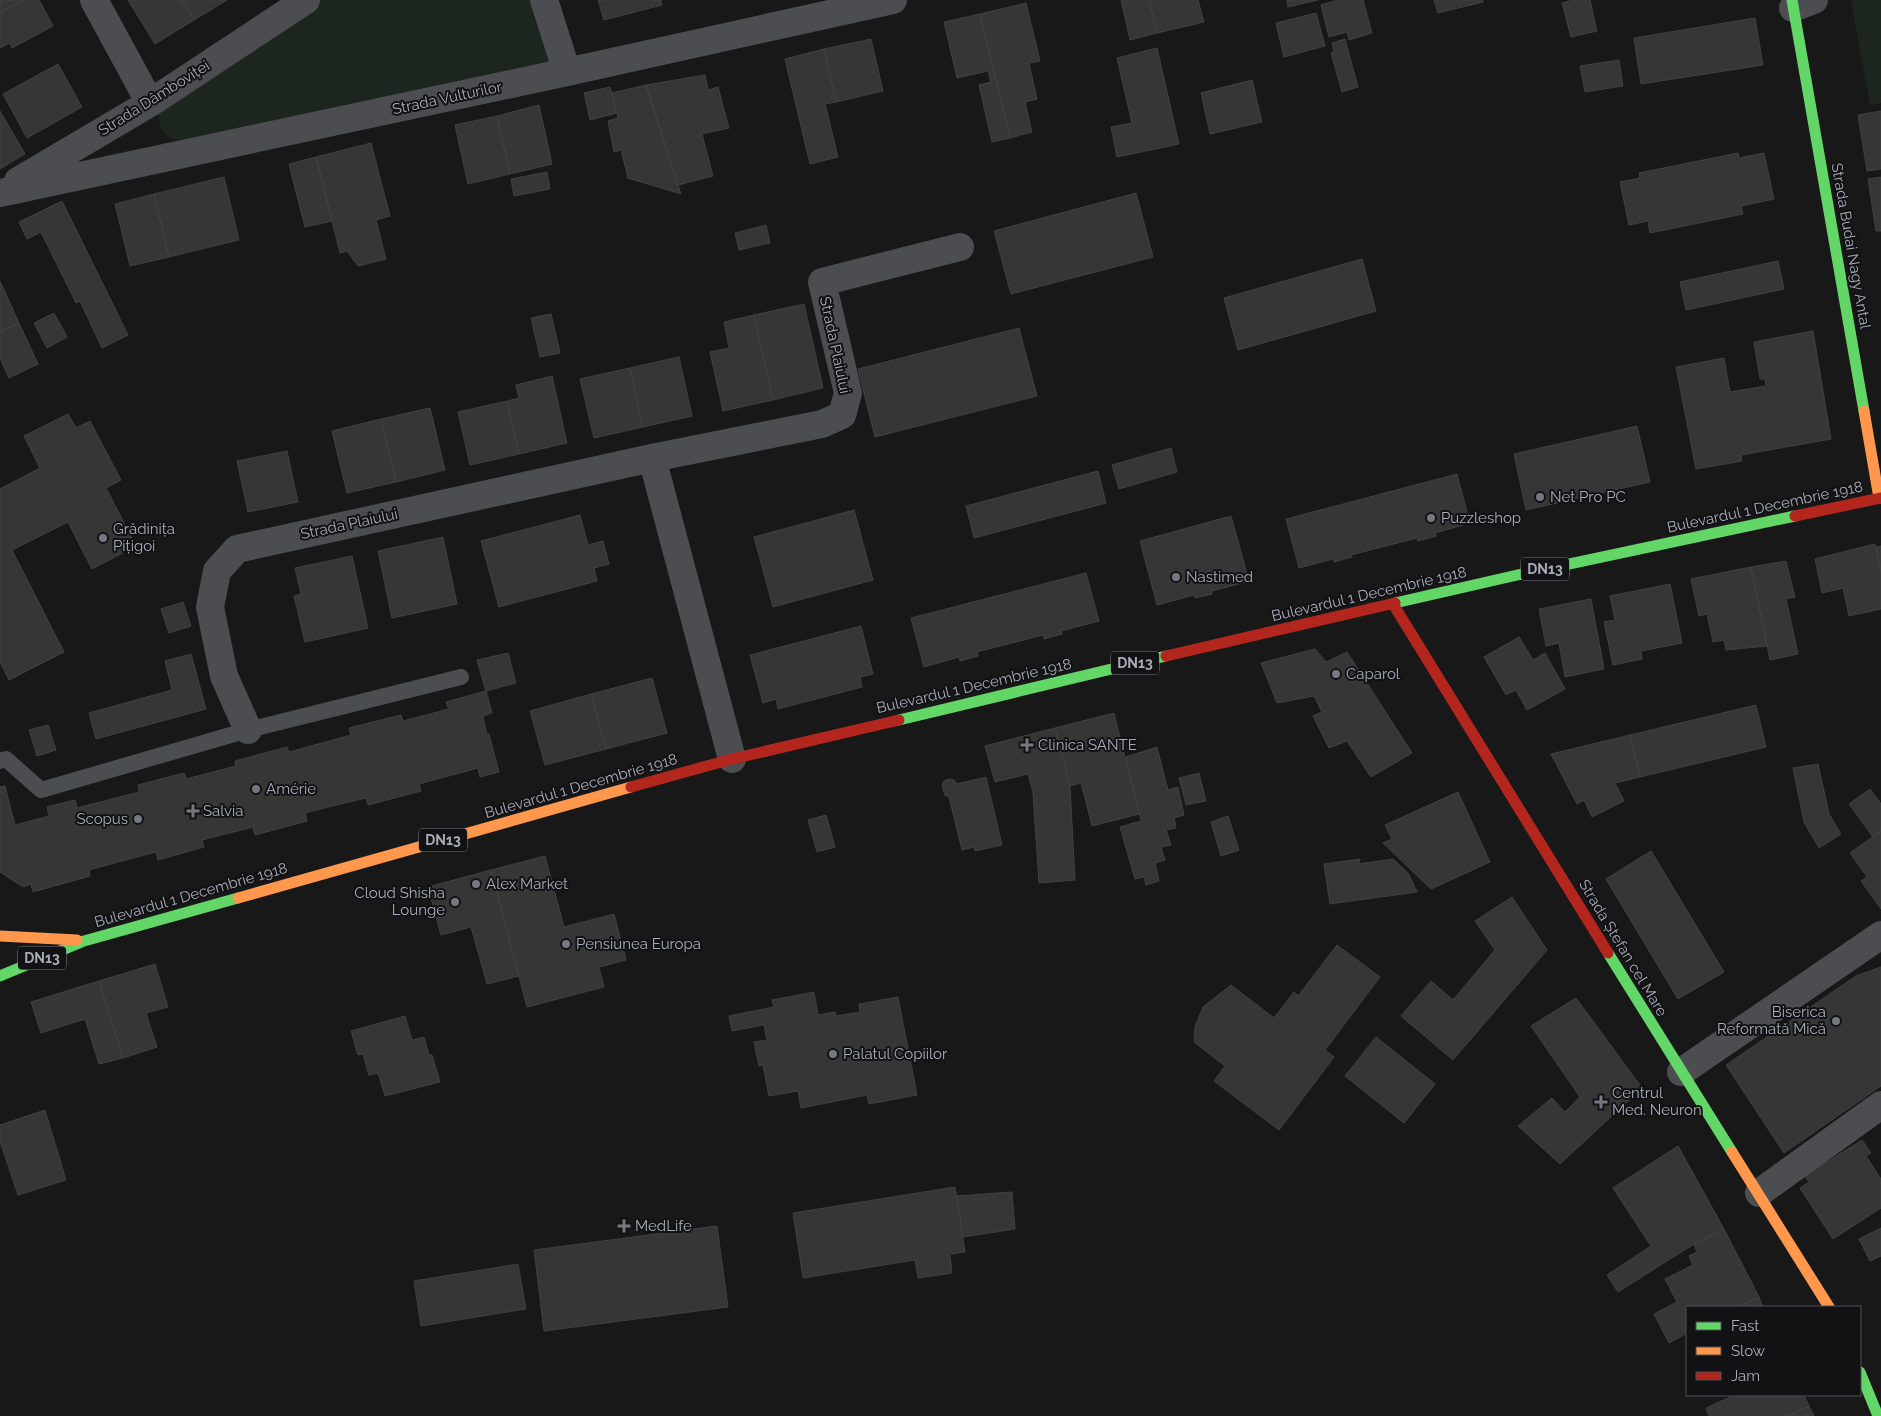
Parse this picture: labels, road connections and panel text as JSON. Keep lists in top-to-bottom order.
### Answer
{
  "streets": {
    "main road": [
      "Strada Budai Nagy Antal",
      "Bulevardul 1 Decembrie 1918",
      "DN13",
      "Strada Ștefan cel Mare"
    ],
    "street": ["Strada Dâmboviței", "Strada Vulturilor", "Strada Plaiului"]
  },
  "crossings": [
    ["Strada Dâmboviței", "Strada Vulturilor"],
    ["Strada Budai Nagy Antal", "Bulevardul 1 Decembrie 1918"],
    ["Bulevardul 1 Decembrie 1918", "Strada Ștefan cel Mare"]
  ],
  "places": {
    "other": [
      "Net Pro PC",
      "Puzzleshop",
      "Grădinița Pițigoi",
      "Nastimed",
      "Caparol",
      "Amérie",
      "Scopus",
      "Alex Market",
      "Cloud Shisha Lounge",
      "Pensiunea Europa",
      "Biserica Reformată Mică",
      "Palatul Copiilor"
    ],
    "health": [
      "Clinica SANTE",
      "Salvia",
      "Centrul Med. Neuron",
      "MedLife"
    ]
  },
  "legend": ["Fast", "Slow", "Jam"]
}
